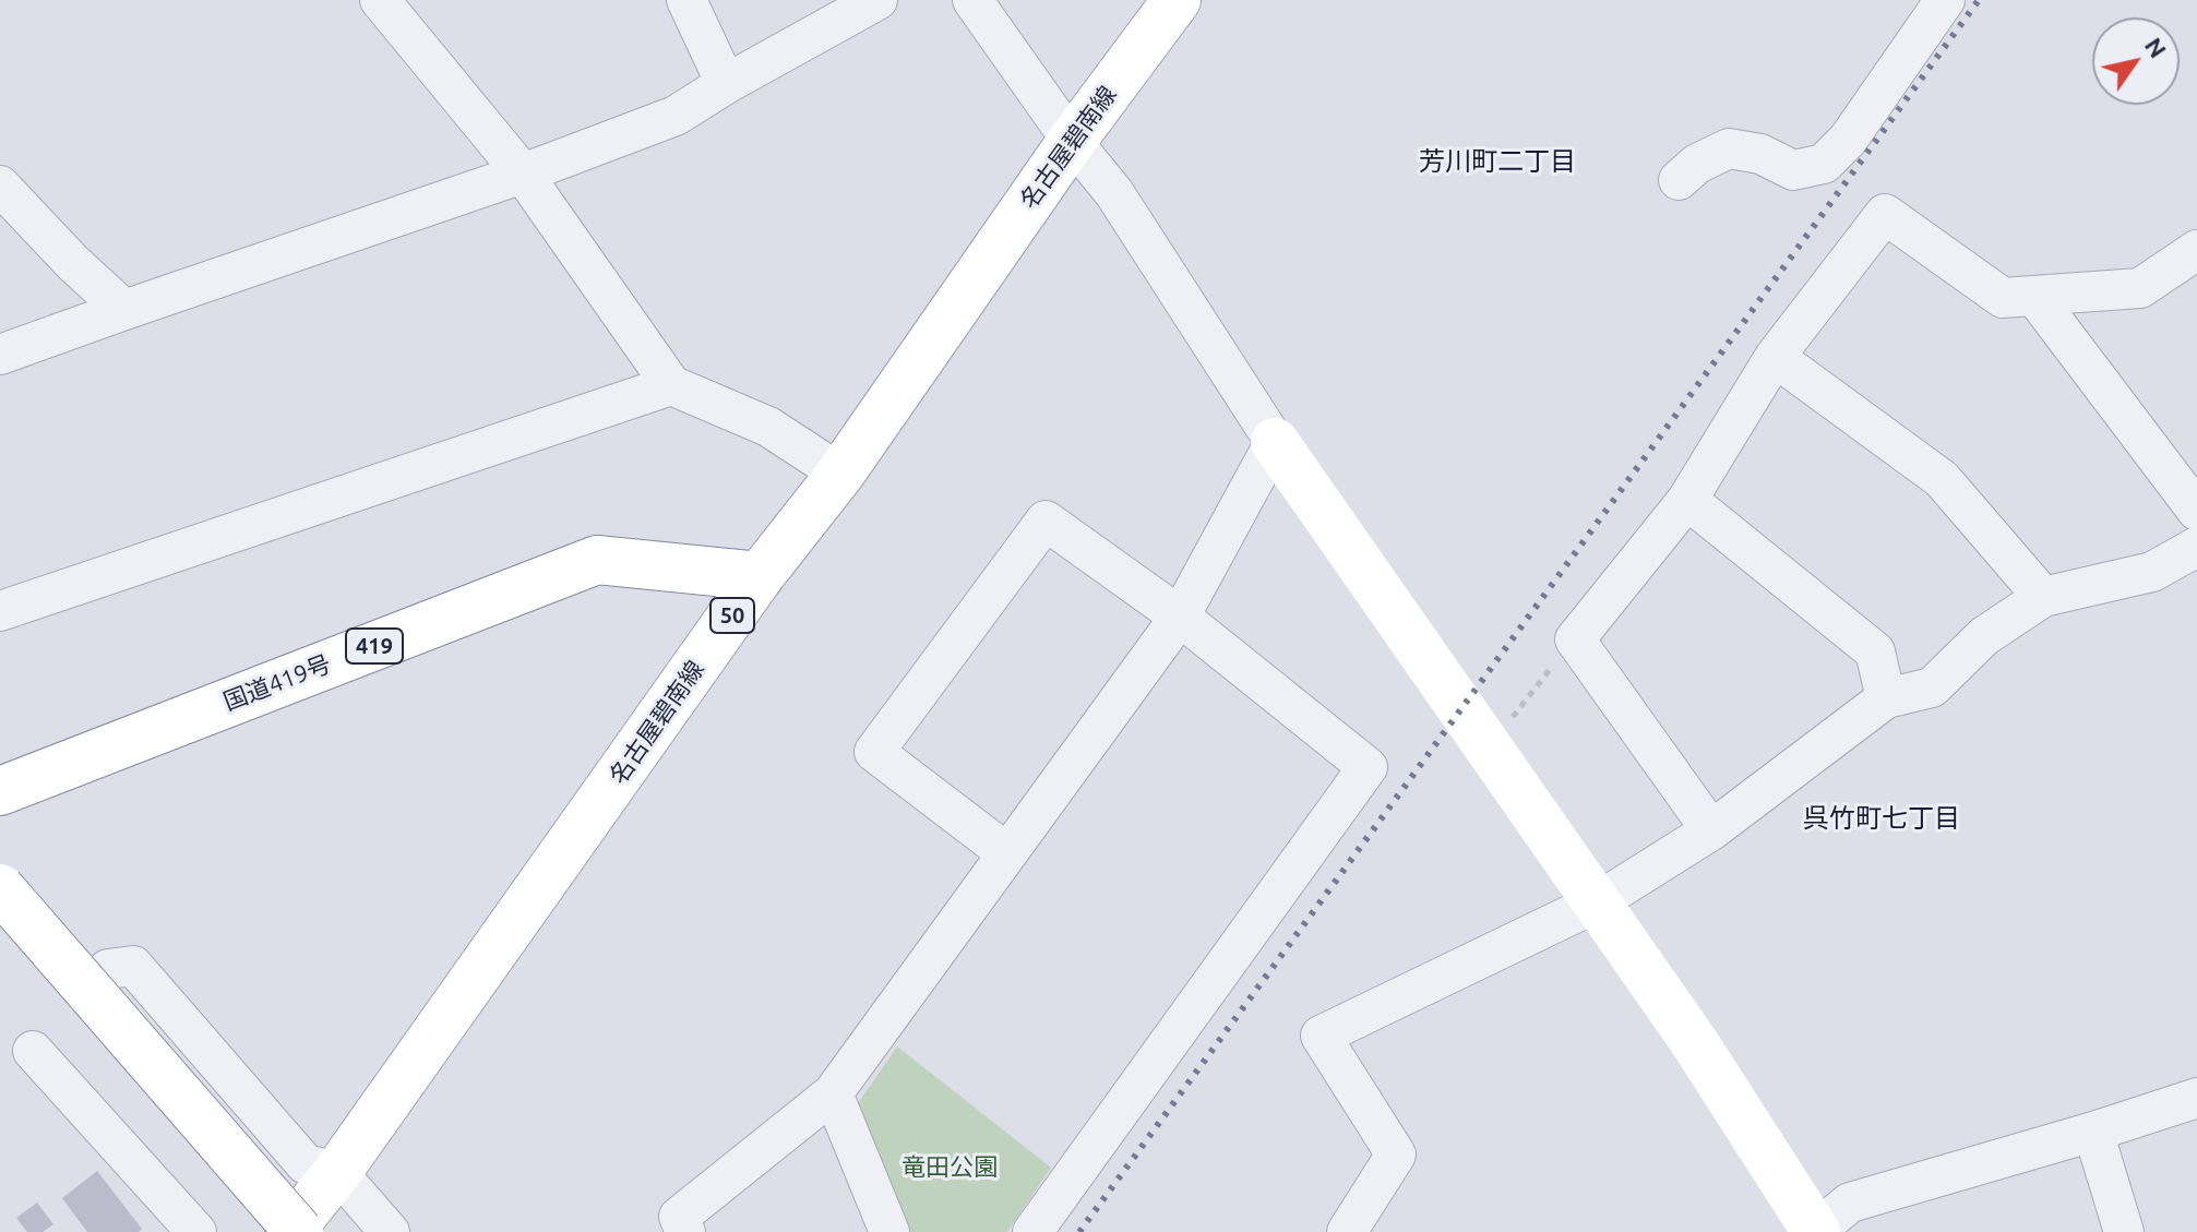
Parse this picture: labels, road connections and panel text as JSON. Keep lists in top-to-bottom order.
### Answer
{
  "streets": {
    "main road": [
      "名古屋碧南線",
      "50",
      "419",
      "国道419号"
    ]
  },
  "crossings": [
    ["名古屋碧南線", "国道419号"]
  ],
  "districts": ["芳川町二丁目", "呉竹町七丁目"],
  "parks": ["竜田公園"],
  "north": "top right"
}
